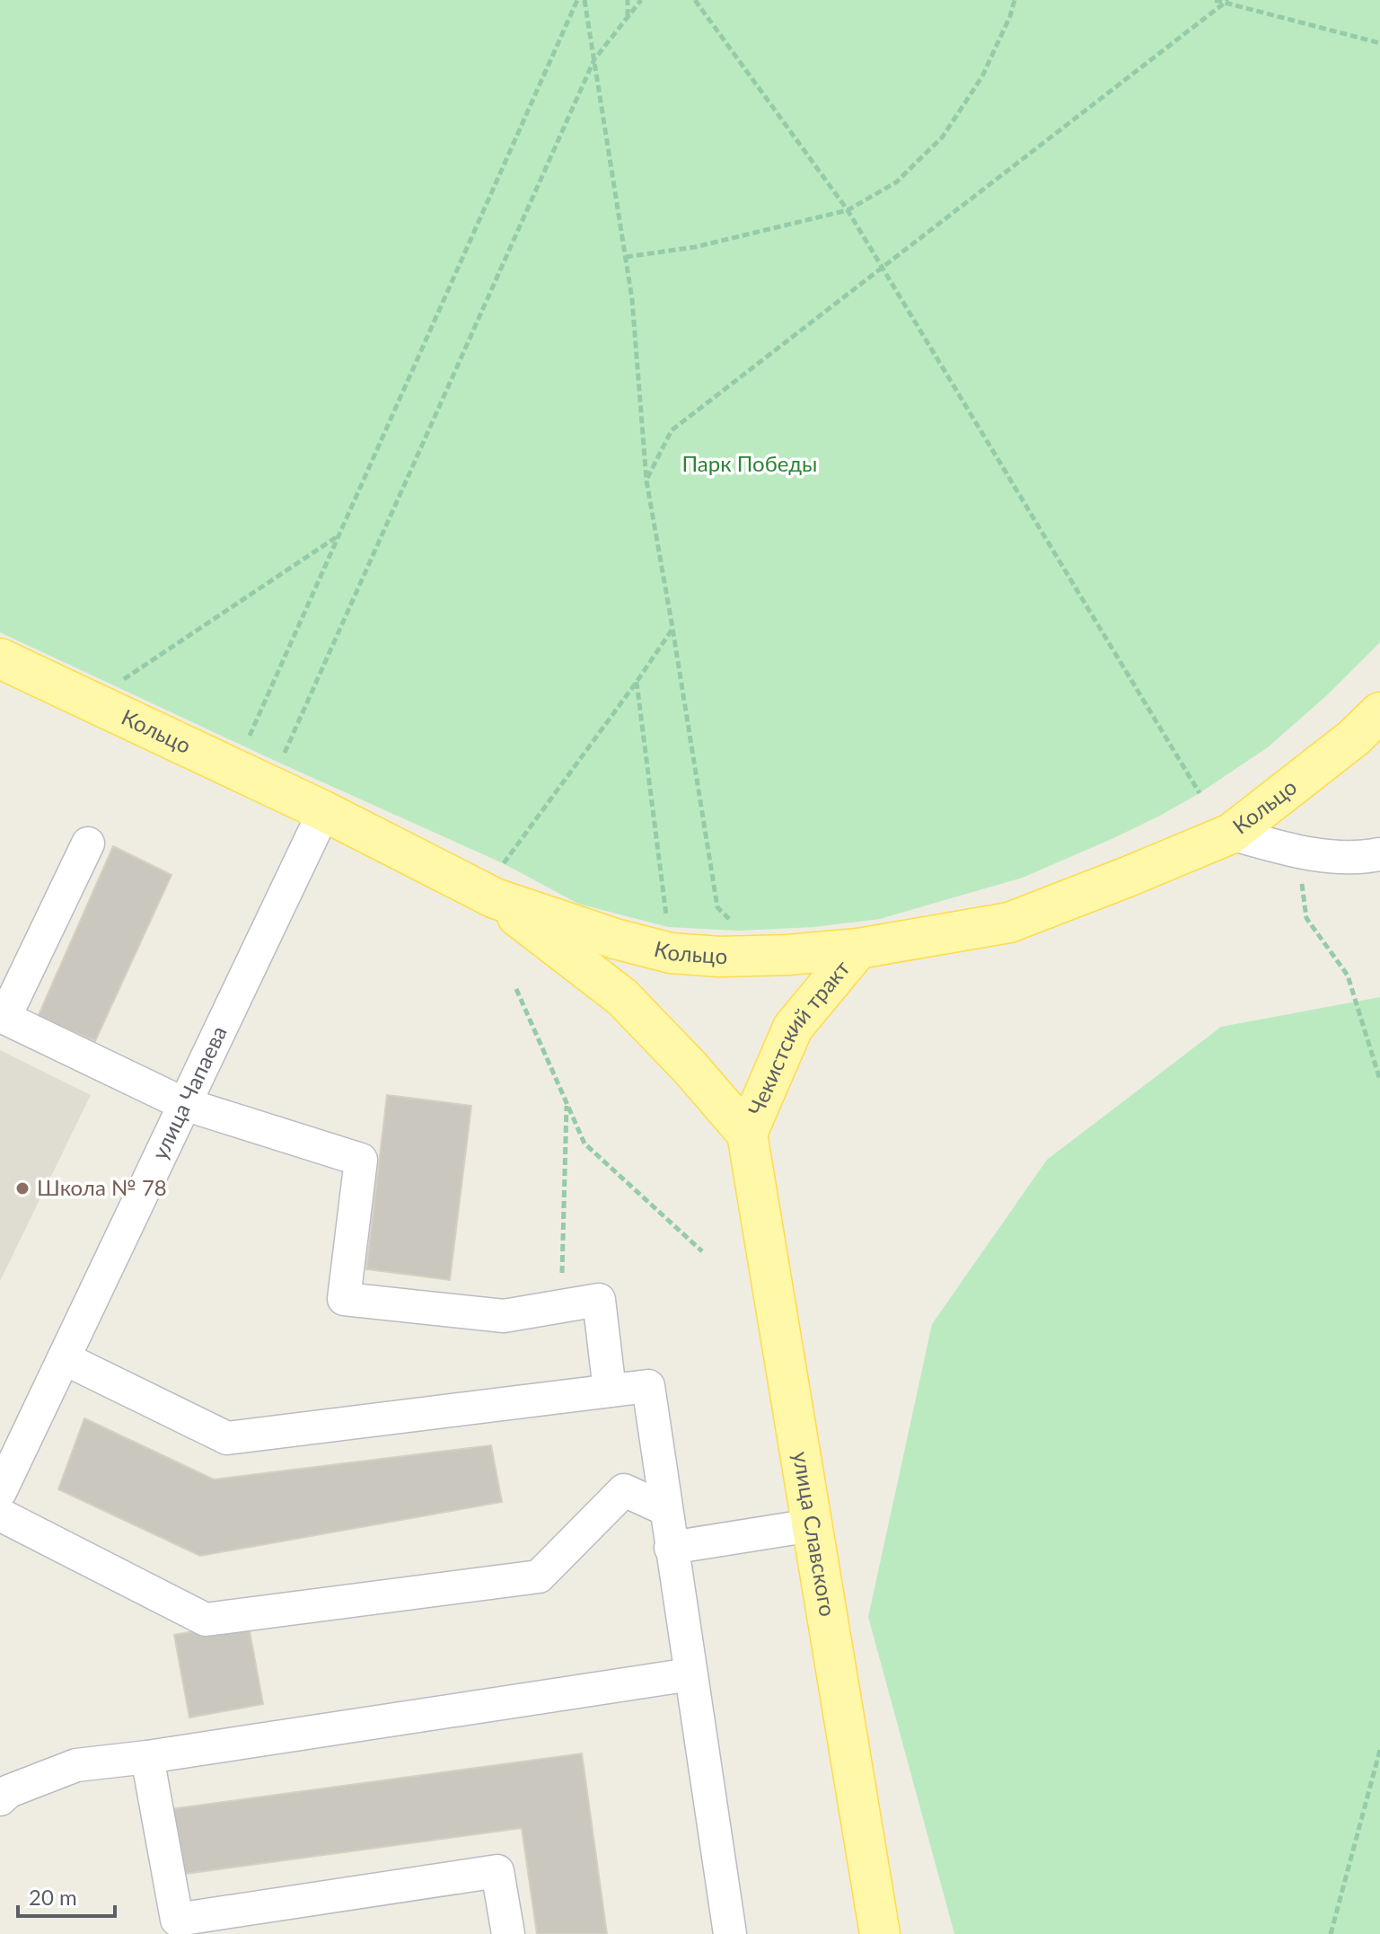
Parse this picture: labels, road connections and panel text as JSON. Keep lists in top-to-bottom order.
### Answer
{
  "streets": {
    "main road": ["Кольцо", "Чекистский тракт", "улица Славского"],
    "street": ["улица Чапаева"]
  },
  "crossings": [
    ["Кольцо", "Чекистский тракт"],
    ["Кольцо", "улица Чапаева"],
    ["Чекистский тракт", "улица Славского"]
  ],
  "parks": ["Парк Победы"],
  "places": ["Школа № 78"],
  "scale_bar": "20 m"
}
